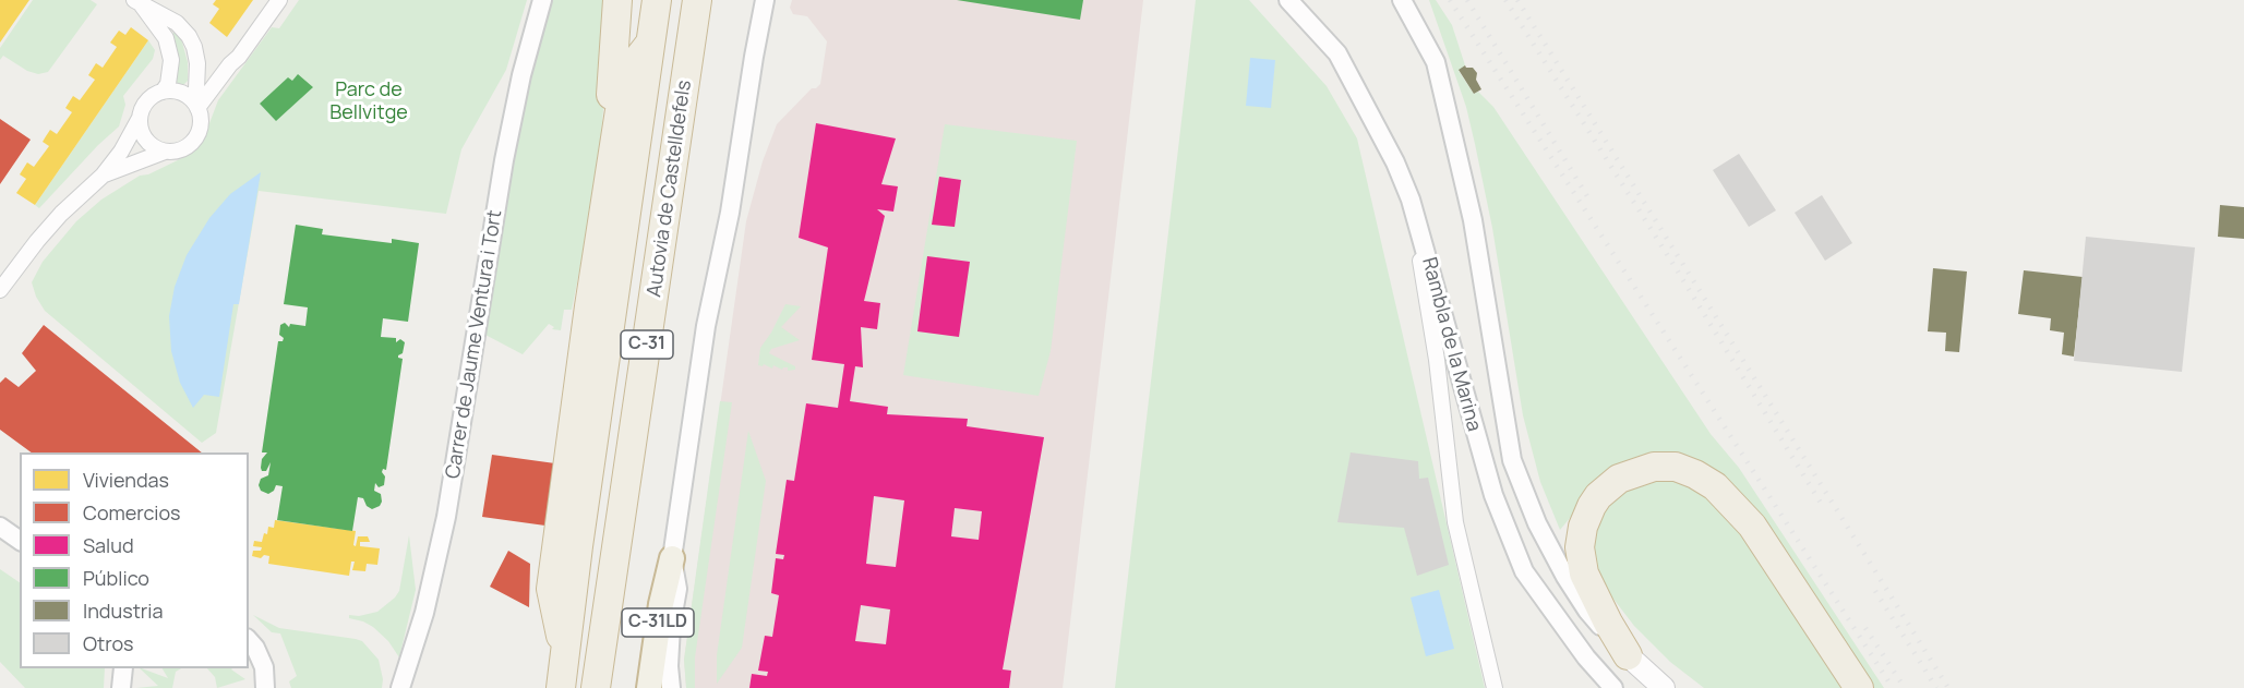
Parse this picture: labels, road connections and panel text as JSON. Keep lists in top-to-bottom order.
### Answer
{
  "streets": {
    "highway": ["Autovia de Castelldefels", "C-31", "C-31LD"],
    "main road": ["Rambla de la Marina"],
    "street": ["Carrer de Jaume Ventura i Tort"]
  },
  "parks": ["Parc de Bellvitge"],
  "legend": [
    "Viviendas",
    "Comercios",
    "Salud",
    "Público",
    "Industria",
    "Otros"
  ]
}
